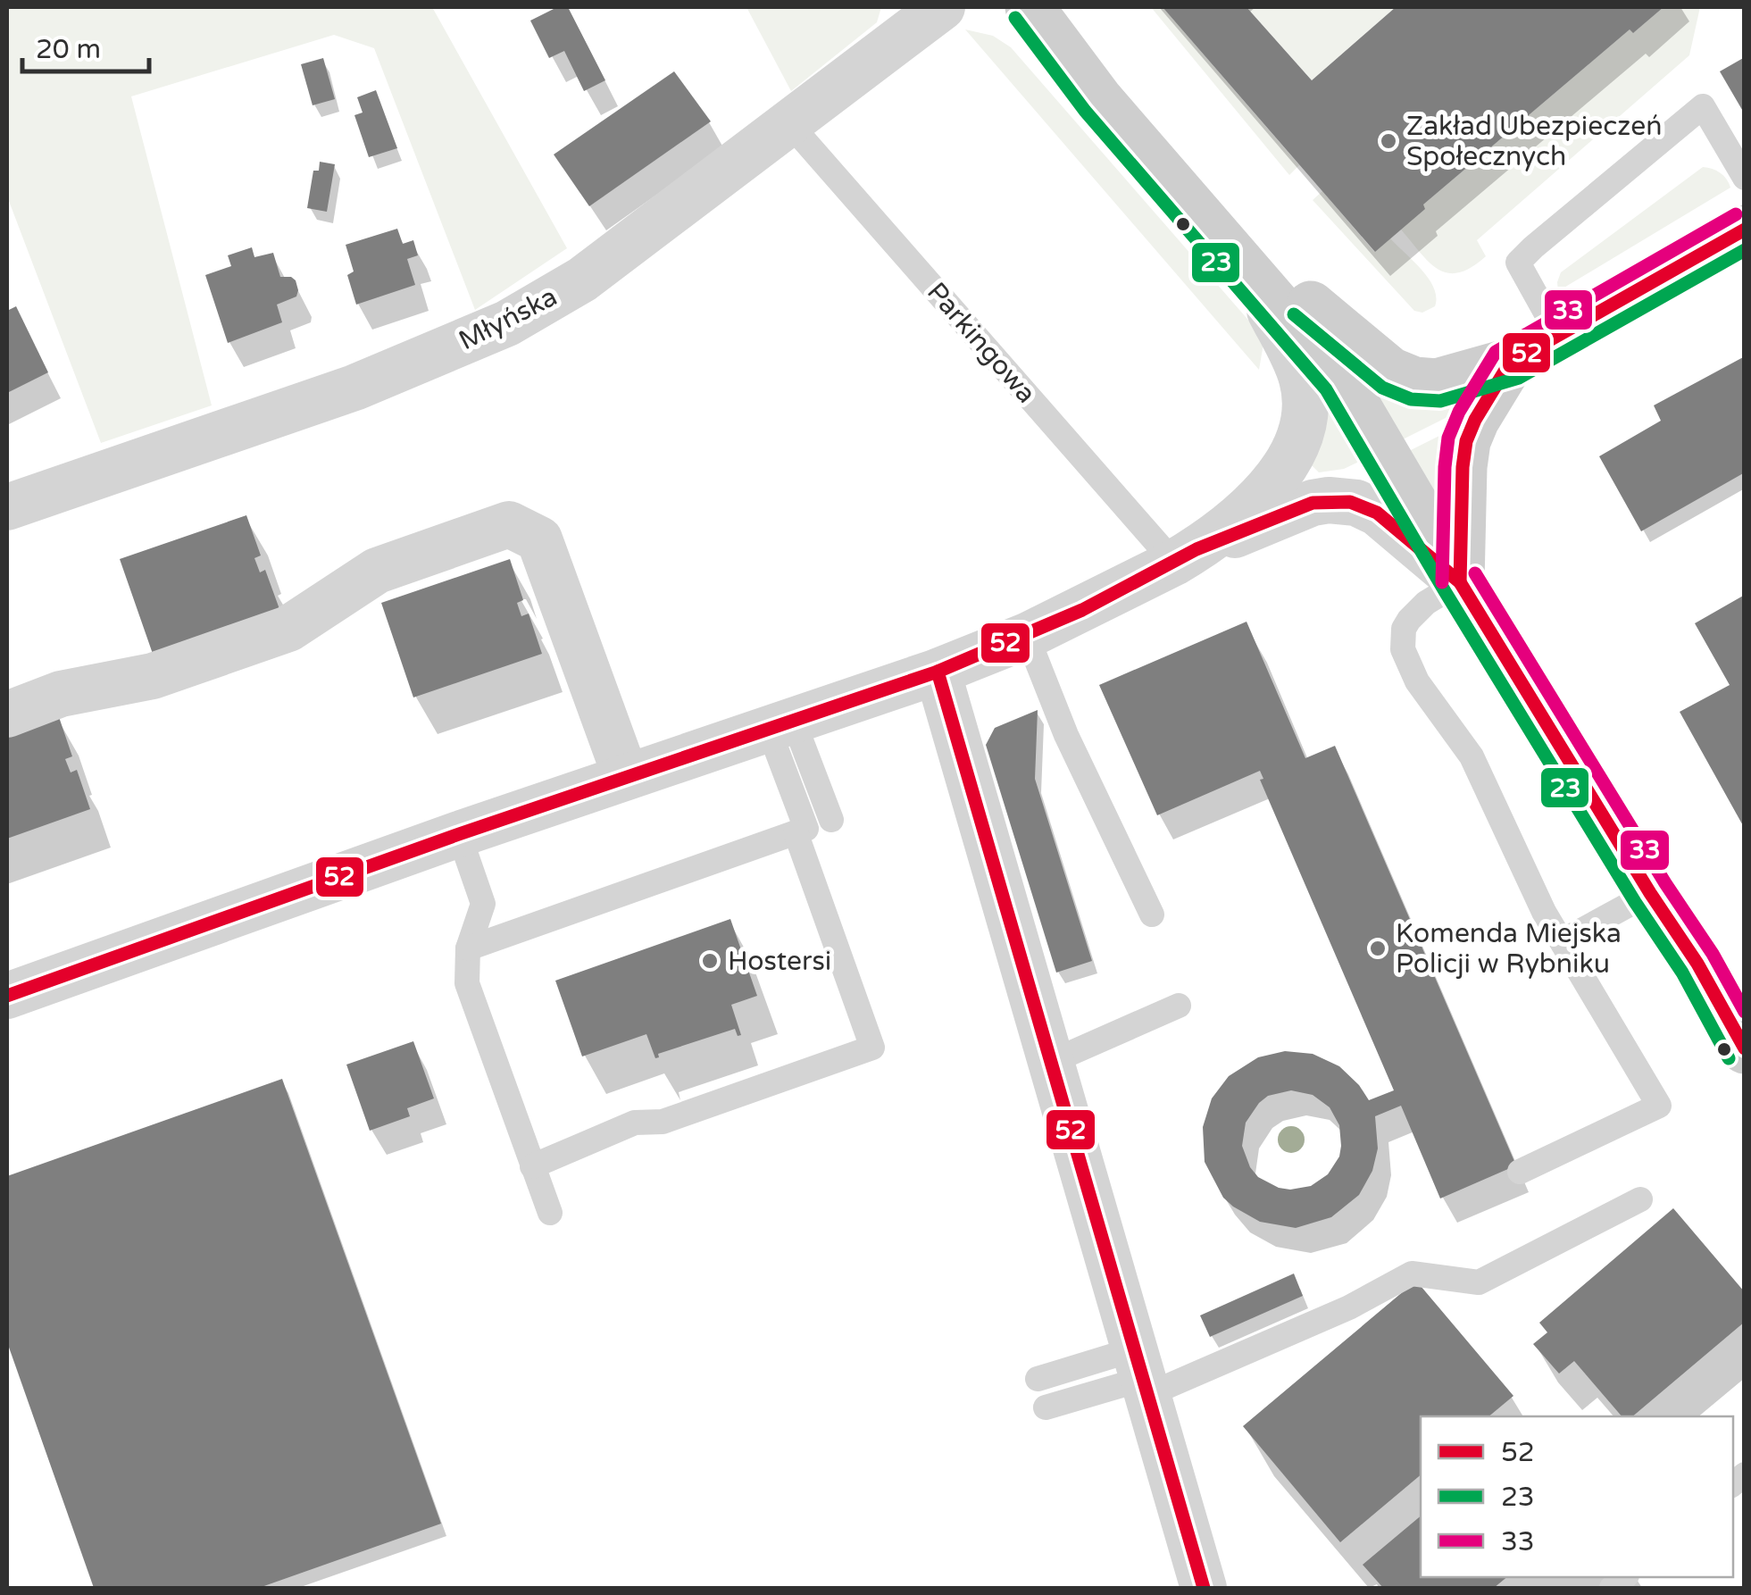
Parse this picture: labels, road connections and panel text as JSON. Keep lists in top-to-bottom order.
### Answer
{
  "streets": {
    "street": ["Młyńska"],
    "lane": ["Parkingowa"]
  },
  "crossings": [
    ["Młyńska", "Parkingowa"]
  ],
  "places": ["Zakład Ubezpieczeń Społecznych", "Komenda Miejska Policji w Rybniku", "Hostersi"],
  "lines": ["transit line 23", "transit line 33", "transit line 52"],
  "legend": ["52", "23", "33"],
  "scale_bar": "20 m"
}
